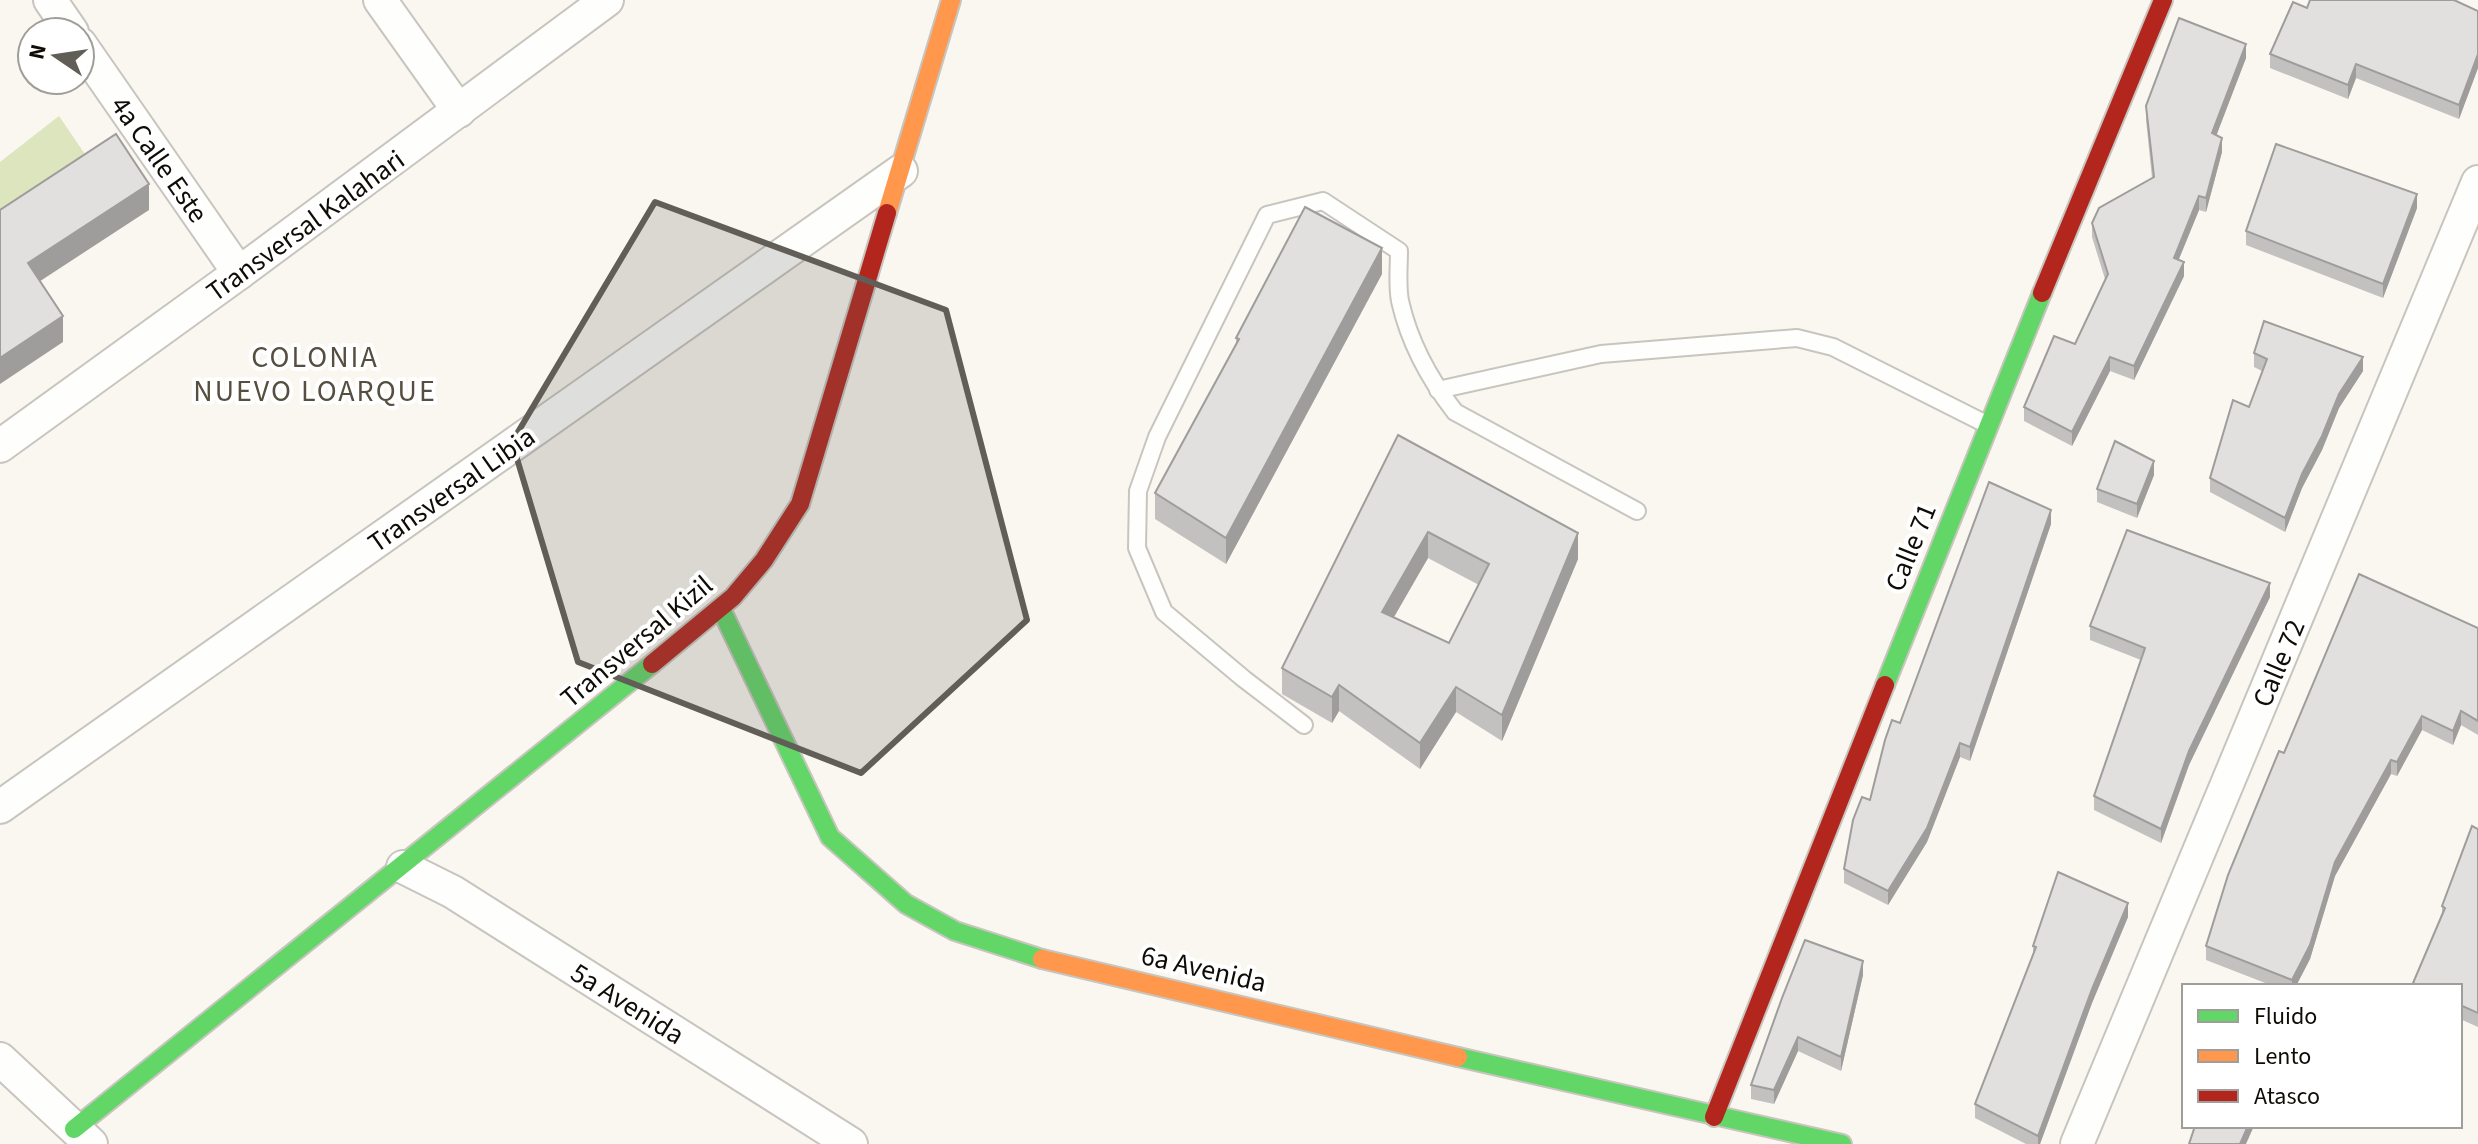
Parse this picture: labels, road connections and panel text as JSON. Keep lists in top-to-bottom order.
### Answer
{
  "streets": {
    "street": [
      "4a Calle Este",
      "Transversal Kalahari",
      "Transversal Libia",
      "Calle 71",
      "Transversal Kizil",
      "Calle 72",
      "6a Avenida",
      "5a Avenida"
    ]
  },
  "crossings": [
    ["4a Calle Este", "Transversal Kalahari"],
    ["Transversal Libia", "Transversal Kizil"],
    ["Calle 71", "6a Avenida"],
    ["Transversal Kizil", "6a Avenida"],
    ["Transversal Kizil", "5a Avenida"]
  ],
  "districts": ["COLONIA NUEVO LOARQUE"],
  "legend": ["Fluido", "Lento", "Atasco"],
  "north": "left"
}
